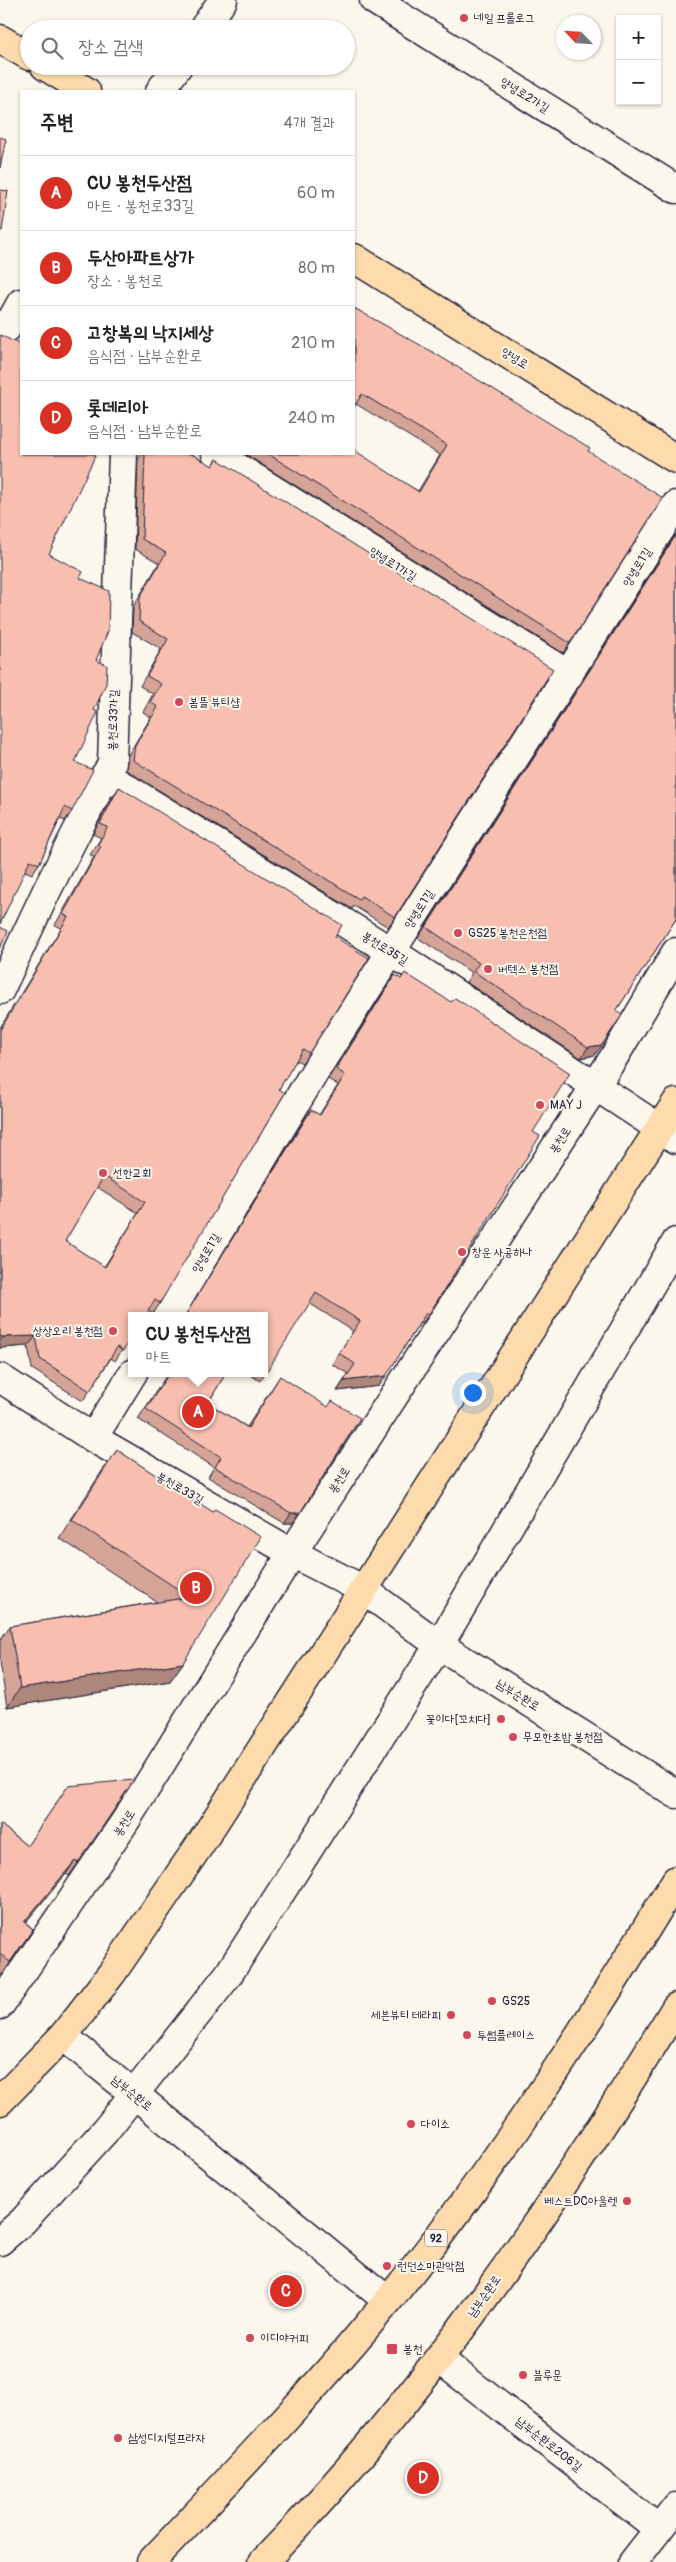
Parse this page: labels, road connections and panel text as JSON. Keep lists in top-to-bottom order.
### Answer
{
  "streets": {
    "main road": ["양녕로", "남부순환로", "92"],
    "street": [
      "양녕로2가길",
      "양녕로1가길",
      "양녕로1길",
      "봉천로33가길",
      "봉천로35길",
      "봉천로",
      "봉천로33길",
      "남부순환로206길"
    ]
  },
  "crossings": [
    ["양녕로1가길", "양녕로1길"],
    ["양녕로1길", "봉천로35길"],
    ["봉천로33가길", "봉천로35길"],
    ["봉천로35길", "봉천로"],
    ["봉천로", "봉천로33길"],
    ["봉천로33길", "남부순환로"],
    ["남부순환로", "92"],
    ["남부순환로", "남부순환로206길"]
  ],
  "places": {
    "other": [
      "네일 프롤로그",
      "봄뜰 뷰티샵",
      "GS25 봉천은천점",
      "버텍스 봉천점",
      "MAY J",
      "선한교회",
      "창운 사공하나",
      "상상오리 봉천점",
      "꽃이다[꼬치다]",
      "무모한초밥 봉천점",
      "GS25",
      "세븐뷰티 테라피",
      "투썸플레이스",
      "다이소",
      "베스트DC아울렛",
      "런던소마관악점",
      "이디야커피",
      "블루문",
      "삼성디지털프라자"
    ],
    "transit": ["봉천"]
  },
  "north": "top left",
  "page": {
    "map_buttons": ["+", "−"],
    "search": "장소 검색",
    "heading": ["주변", "4개 결과"],
    "list": [
      {
        "mark": "A",
        "name": "CU 봉천두산점",
        "note": "마트 · 봉천로33길",
        "value": "60 m"
      },
      {
        "mark": "B",
        "name": "두산아파트상가",
        "note": "장소 · 봉천로",
        "value": "80 m"
      },
      {
        "mark": "C",
        "name": "고창복의 낙지세상",
        "note": "음식점 · 남부순환로",
        "value": "210 m"
      },
      {
        "mark": "D",
        "name": "롯데리아",
        "note": "음식점 · 남부순환로",
        "value": "240 m"
      }
    ],
    "popup": ["CU 봉천두산점", "마트"],
    "pins": [
      "A",
      "B",
      "C",
      "D"
    ]
  }
}
